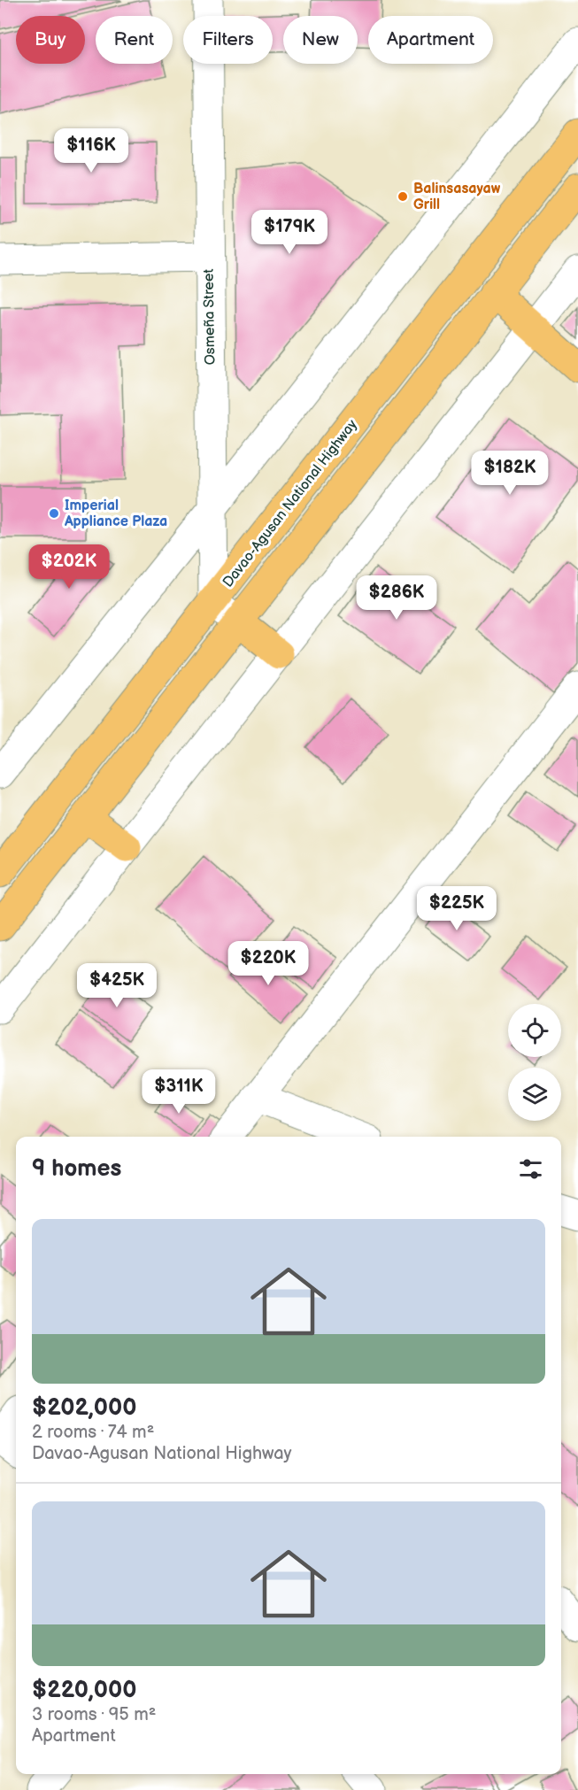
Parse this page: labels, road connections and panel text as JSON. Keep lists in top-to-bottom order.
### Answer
{
  "streets": {
    "main road": ["Davao-Agusan National Highway"],
    "street": ["Osmeña Street"]
  },
  "crossings": [
    ["Osmeña Street", "Davao-Agusan National Highway"]
  ],
  "places": ["Balinsasayaw Grill", "Imperial Appliance Plaza"],
  "page": {
    "chip": [
      "Buy",
      "Rent",
      "Filters",
      "New",
      "Apartment"
    ],
    "price": [
      "$116K",
      "$179K",
      "$182K",
      "$202K",
      "$286K",
      "$225K",
      "$220K",
      "$425K",
      "$311K"
    ],
    "heading": "9 homes",
    "list": [
      {
        "name": "$202,000",
        "note": "2 rooms · 74 m² · Davao-Agusan National Highway"
      },
      {
        "name": "$220,000",
        "note": "3 rooms · 95 m² · Apartment"
      }
    ]
  }
}
